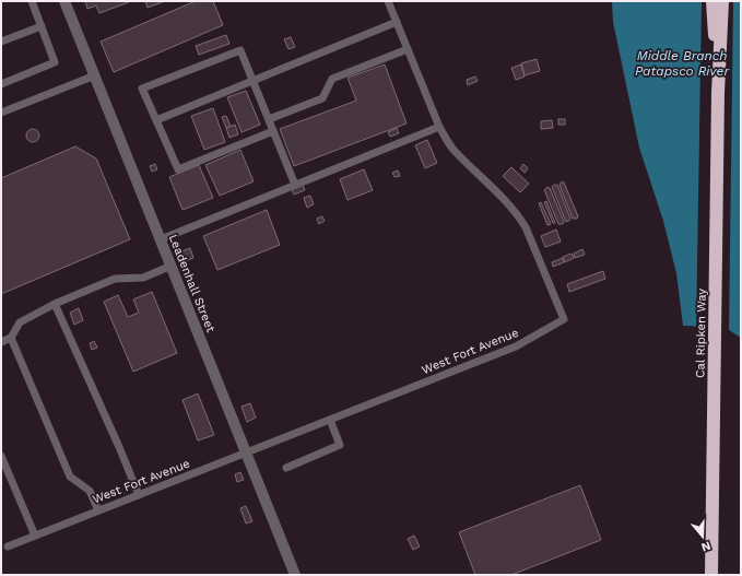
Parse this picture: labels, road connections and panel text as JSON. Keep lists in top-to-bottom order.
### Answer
{
  "streets": {
    "highway": ["Cal Ripken Way"],
    "street": ["Leadenhall Street"],
    "lane": ["West Fort Avenue"]
  },
  "crossings": [
    ["Leadenhall Street", "West Fort Avenue"]
  ],
  "water": ["Middle Branch Patapsco River"],
  "north": "bottom"
}
